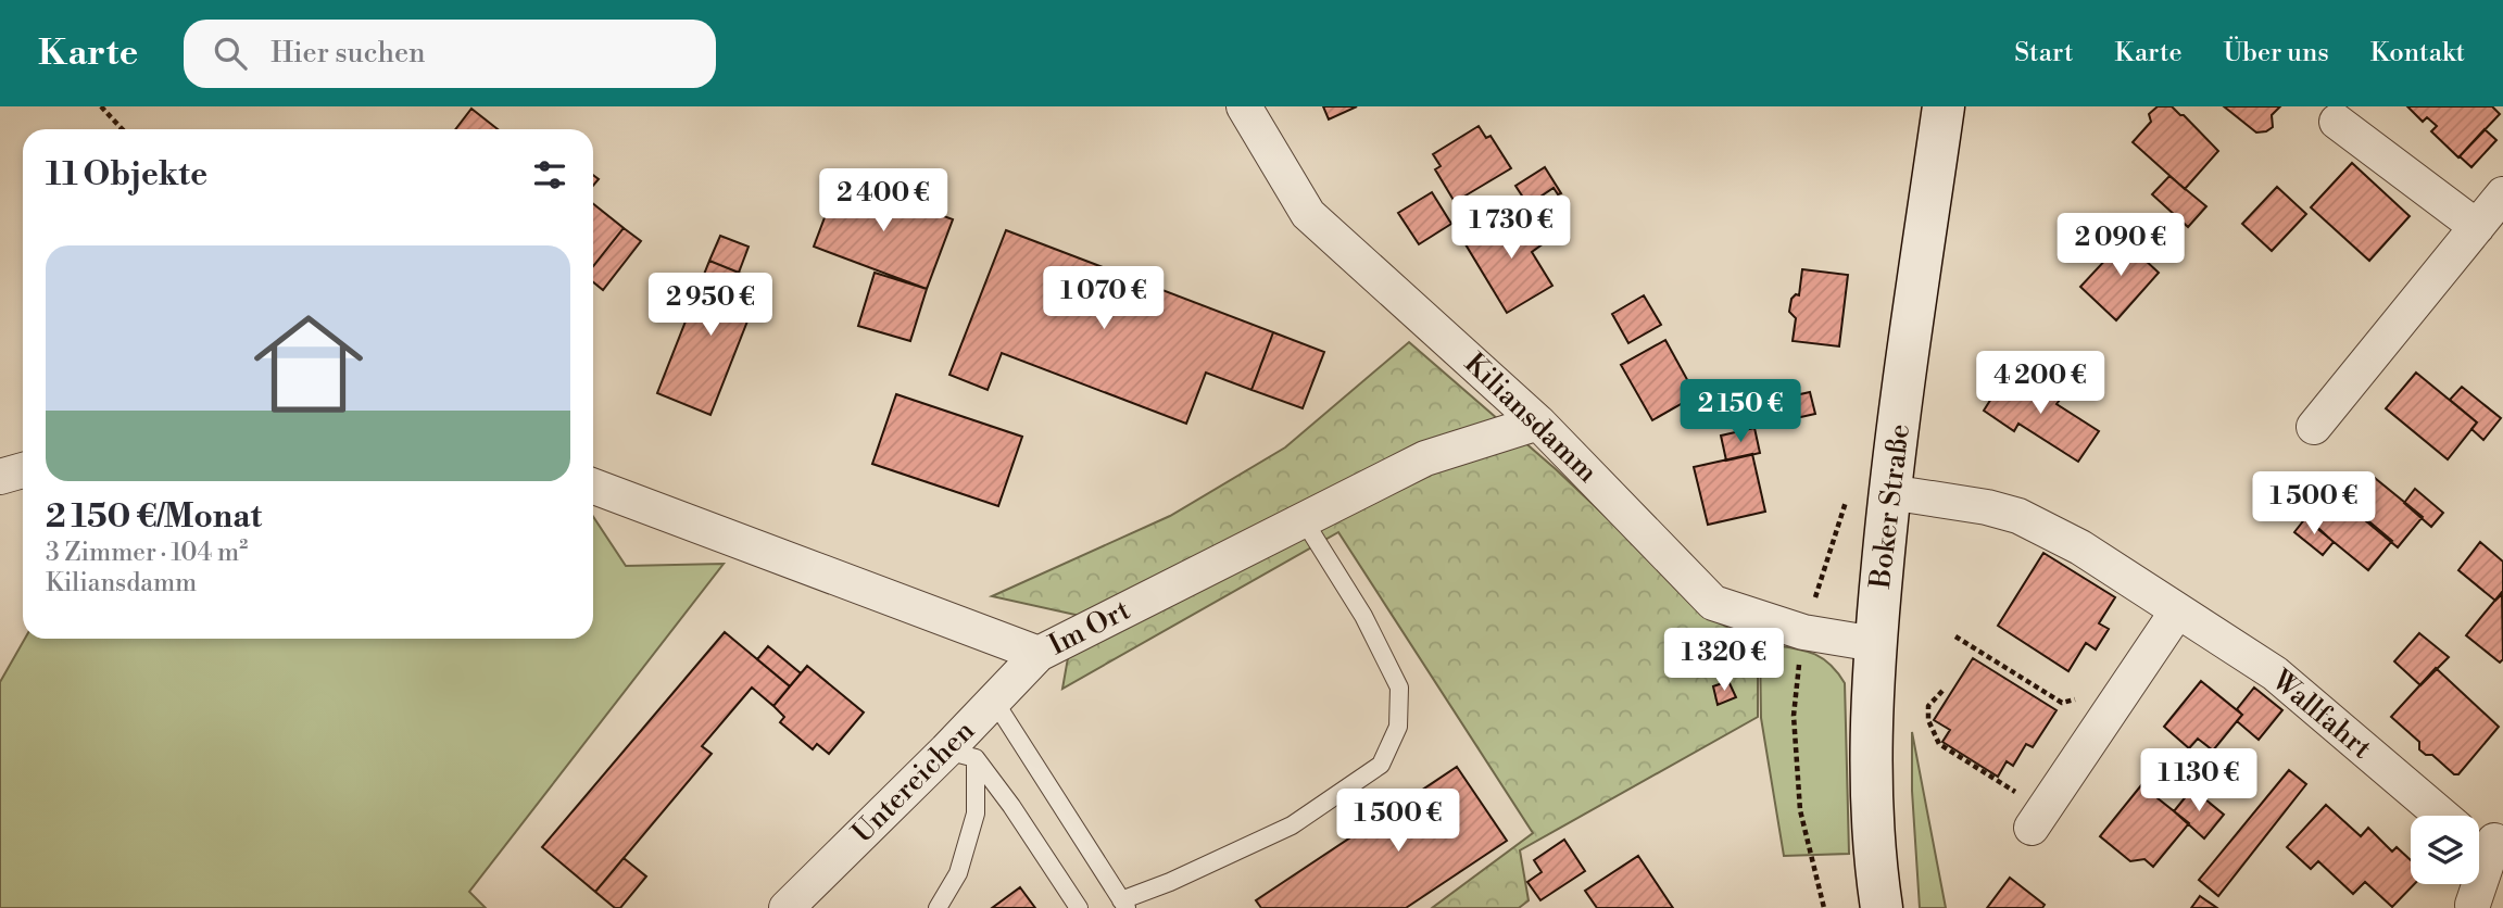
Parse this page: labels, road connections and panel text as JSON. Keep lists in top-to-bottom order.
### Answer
{
  "streets": {
    "main road": ["Boker Straße"],
    "street": [
      "Kiliansdamm",
      "Im Ort",
      "Wallfahrt",
      "Untereichen"
    ]
  },
  "crossings": [
    ["Kiliansdamm", "Boker Straße"],
    ["Kiliansdamm", "Im Ort"],
    ["Boker Straße", "Wallfahrt"],
    ["Im Ort", "Untereichen"]
  ],
  "page": {
    "header": "Karte",
    "search": "Hier suchen",
    "nav": [
      "Start",
      "Karte",
      "Über uns",
      "Kontakt"
    ],
    "heading": "11 Objekte",
    "price": [
      "2 400 €",
      "1 730 €",
      "2 090 €",
      "1 070 €",
      "2 950 €",
      "4 200 €",
      "2 150 €",
      "1 500 €",
      "1 320 €",
      "1 130 €",
      "1 500 €"
    ],
    "list": [
      {
        "name": "2 150 €/Monat",
        "note": "3 Zimmer · 104 m² · Kiliansdamm"
      }
    ]
  }
}
